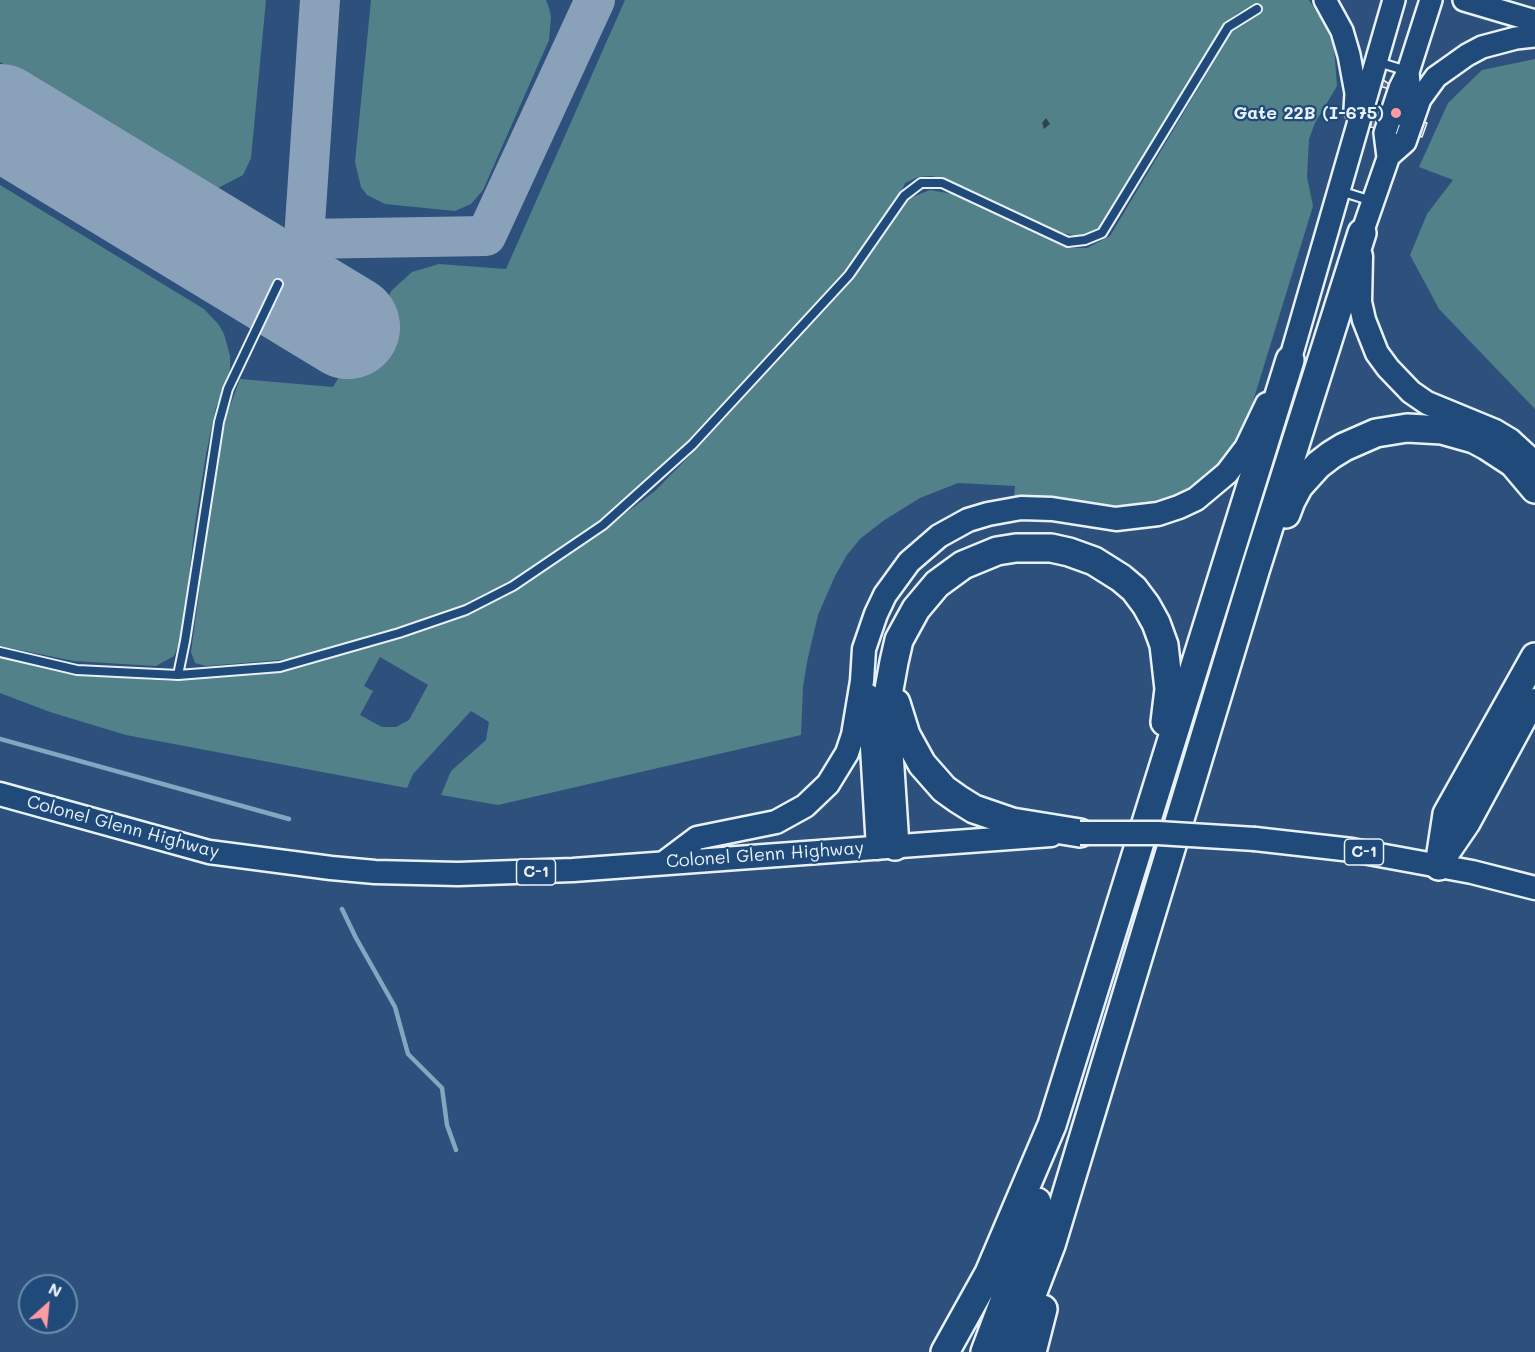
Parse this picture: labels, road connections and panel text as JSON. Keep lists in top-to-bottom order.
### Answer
{
  "streets": {
    "main road": ["Colonel Glenn Highway", "C-1"]
  },
  "places": ["Gate 22B (I-675)"],
  "north": "top right"
}
